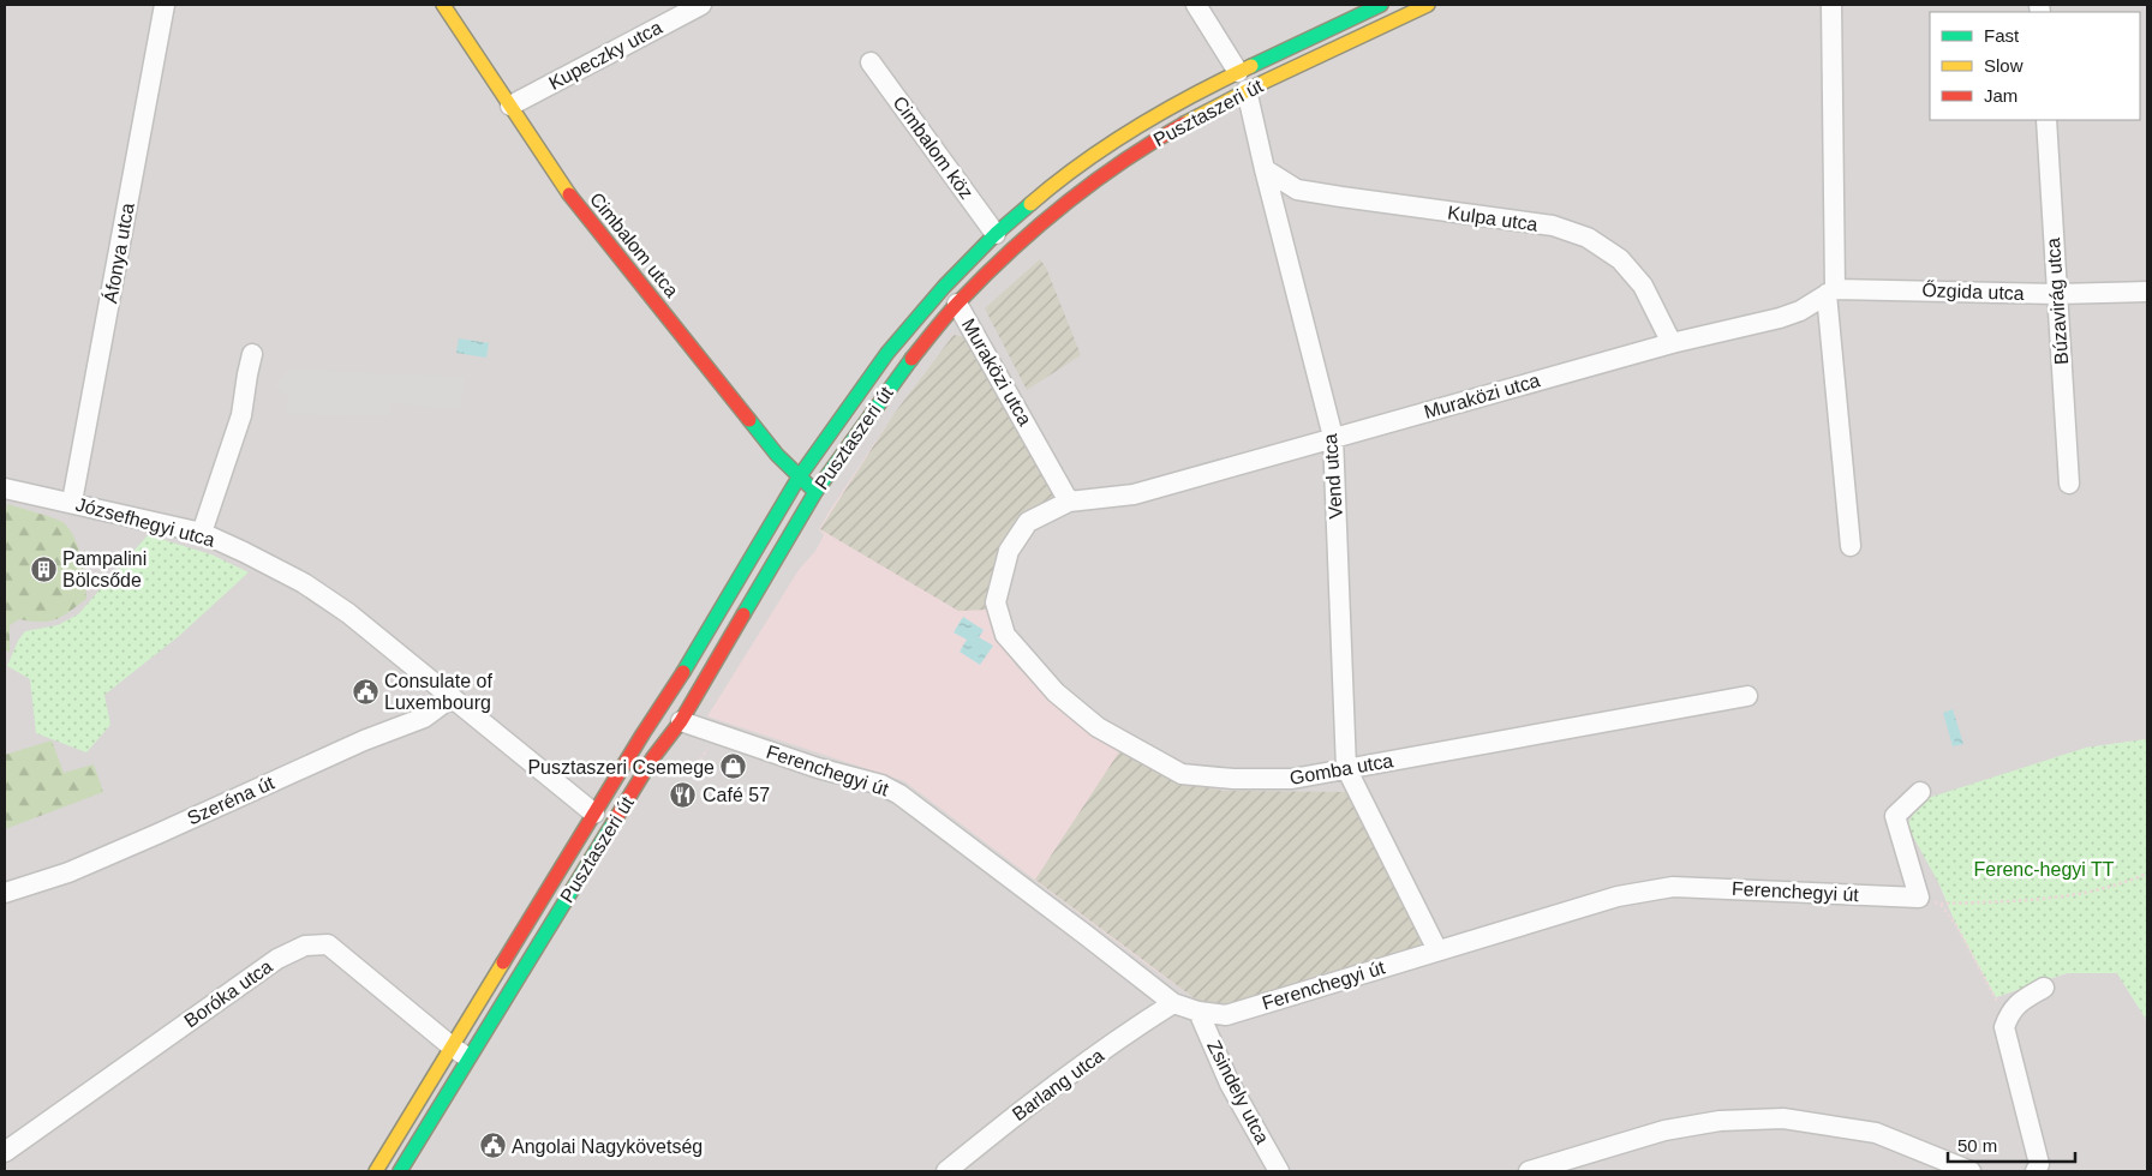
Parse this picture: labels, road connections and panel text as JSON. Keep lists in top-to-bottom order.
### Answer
{
  "streets": {
    "street": [
      "Kupeczky utca",
      "Pusztaszeri út",
      "Cimbalom köz",
      "Kulpa utca",
      "Cimbalom utca",
      "Áfonya utca",
      "Őzgida utca",
      "Búzavirág utca",
      "Muraközi utca",
      "Vend utca",
      "Józsefhegyi utca",
      "Gomba utca",
      "Ferenchegyi út",
      "Szeréna út",
      "Boróka utca",
      "Barlang utca",
      "Zsindely utca"
    ]
  },
  "crossings": [
    ["Kupeczky utca", "Cimbalom utca"],
    ["Pusztaszeri út", "Cimbalom köz"],
    ["Pusztaszeri út", "Cimbalom utca"],
    ["Pusztaszeri út", "Muraközi utca"],
    ["Pusztaszeri út", "Vend utca"],
    ["Pusztaszeri út", "Józsefhegyi utca"],
    ["Pusztaszeri út", "Ferenchegyi út"],
    ["Pusztaszeri út", "Boróka utca"],
    ["Kulpa utca", "Muraközi utca"],
    ["Kulpa utca", "Vend utca"],
    ["Áfonya utca", "Józsefhegyi utca"],
    ["Őzgida utca", "Búzavirág utca"],
    ["Őzgida utca", "Muraközi utca"],
    ["Muraközi utca", "Vend utca"],
    ["Muraközi utca", "Gomba utca"],
    ["Vend utca", "Gomba utca"],
    ["Vend utca", "Ferenchegyi út"],
    ["Józsefhegyi utca", "Szeréna út"],
    ["Ferenchegyi út", "Barlang utca"],
    ["Ferenchegyi út", "Zsindely utca"]
  ],
  "parks": ["Ferenc-hegyi TT"],
  "places": {
    "building": ["Pampalini Bölcsőde"],
    "public building": ["Consulate of Luxembourg", "Angolai Nagykövetség"],
    "shop": ["Pusztaszeri Csemege"],
    "restaurant": ["Café 57"]
  },
  "legend": ["Fast", "Slow", "Jam"],
  "scale_bar": "50 m"
}
